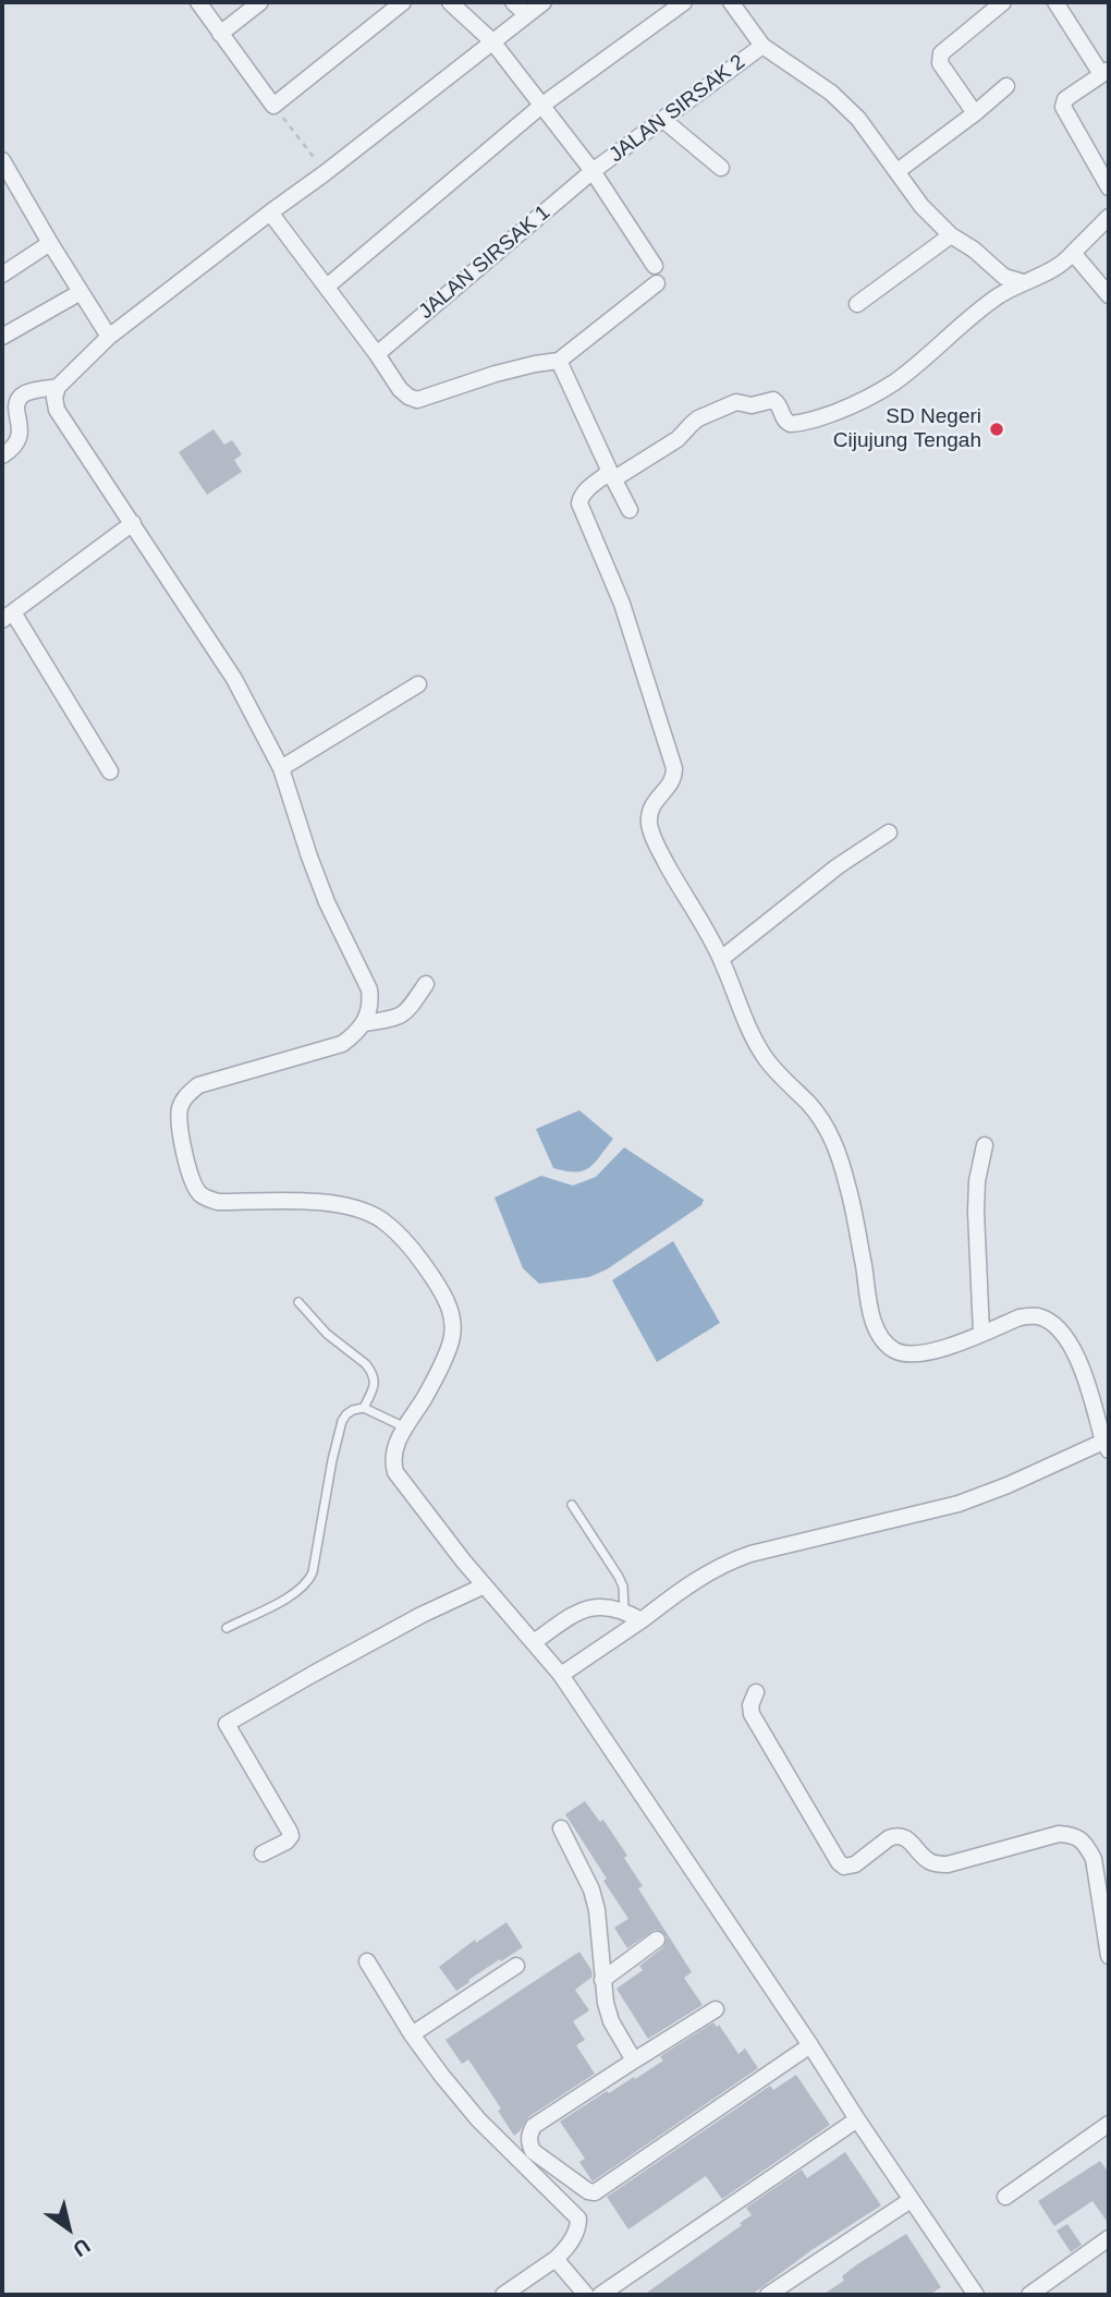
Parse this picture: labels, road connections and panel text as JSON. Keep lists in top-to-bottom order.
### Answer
{
  "streets": {
    "street": ["JALAN SIRSAK 2", "JALAN SIRSAK 1"]
  },
  "crossings": [
    ["JALAN SIRSAK 2", "JALAN SIRSAK 1"]
  ],
  "places": ["SD Negeri Cijujung Tengah"],
  "north": "bottom right"
}
